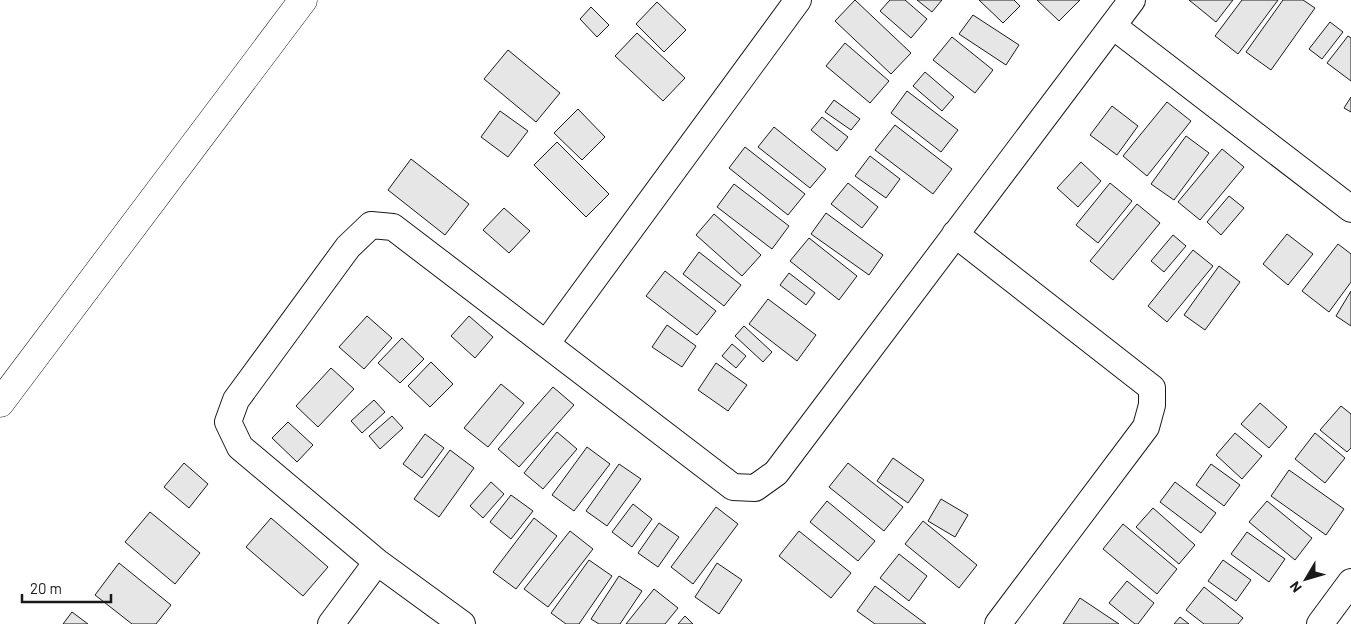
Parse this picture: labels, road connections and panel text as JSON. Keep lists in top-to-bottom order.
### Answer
{
  "scale_bar": "20 m",
  "north": "bottom left"
}
